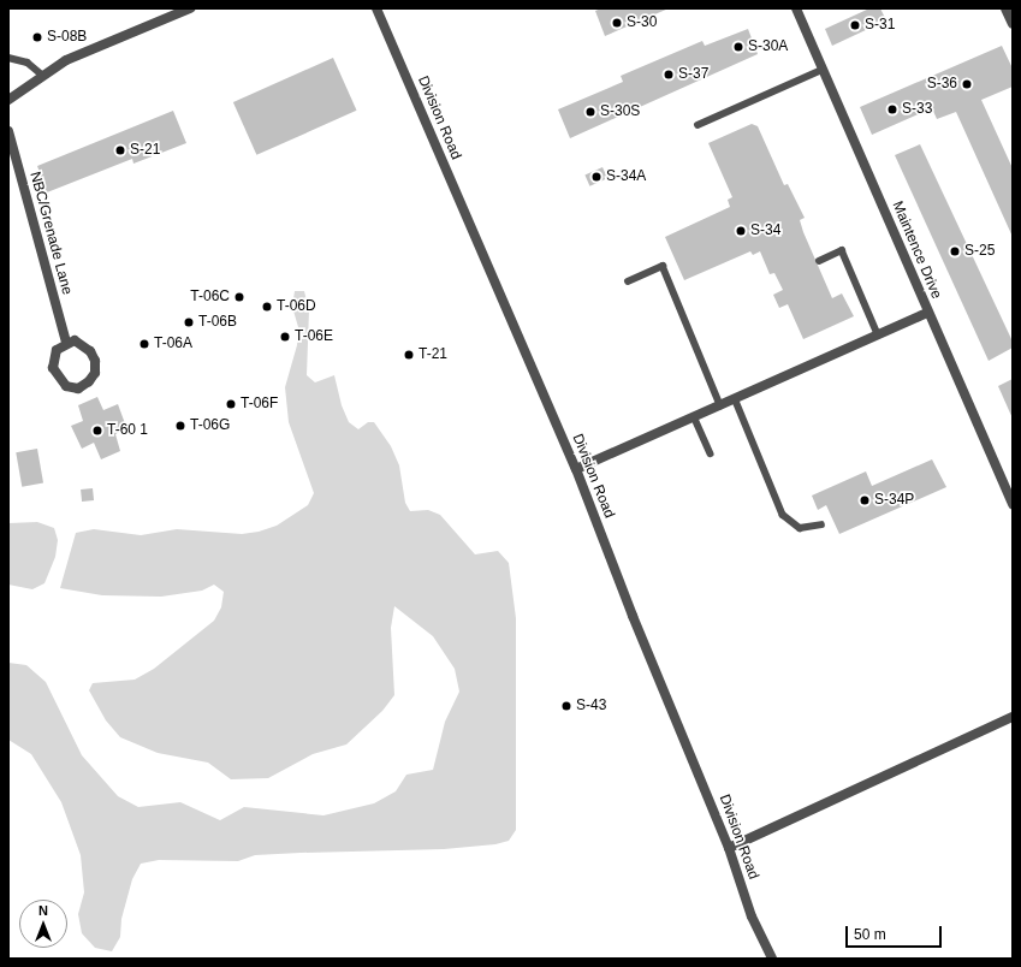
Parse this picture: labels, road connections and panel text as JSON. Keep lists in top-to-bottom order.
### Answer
{
  "streets": {
    "street": ["Division Road", "NBC/Grenade Lane", "Maintence Drive"]
  },
  "places": [
    "S-30",
    "S-31",
    "S-08B",
    "S-30A",
    "S-37",
    "S-36",
    "S-33",
    "S-30S",
    "S-21",
    "S-34A",
    "S-34",
    "S-25",
    "T-06C",
    "T-06D",
    "T-06B",
    "T-06E",
    "T-06A",
    "T-21",
    "T-06F",
    "T-06G",
    "T-60 1",
    "S-34P",
    "S-43"
  ],
  "scale_bar": "50 m",
  "north": "top"
}
